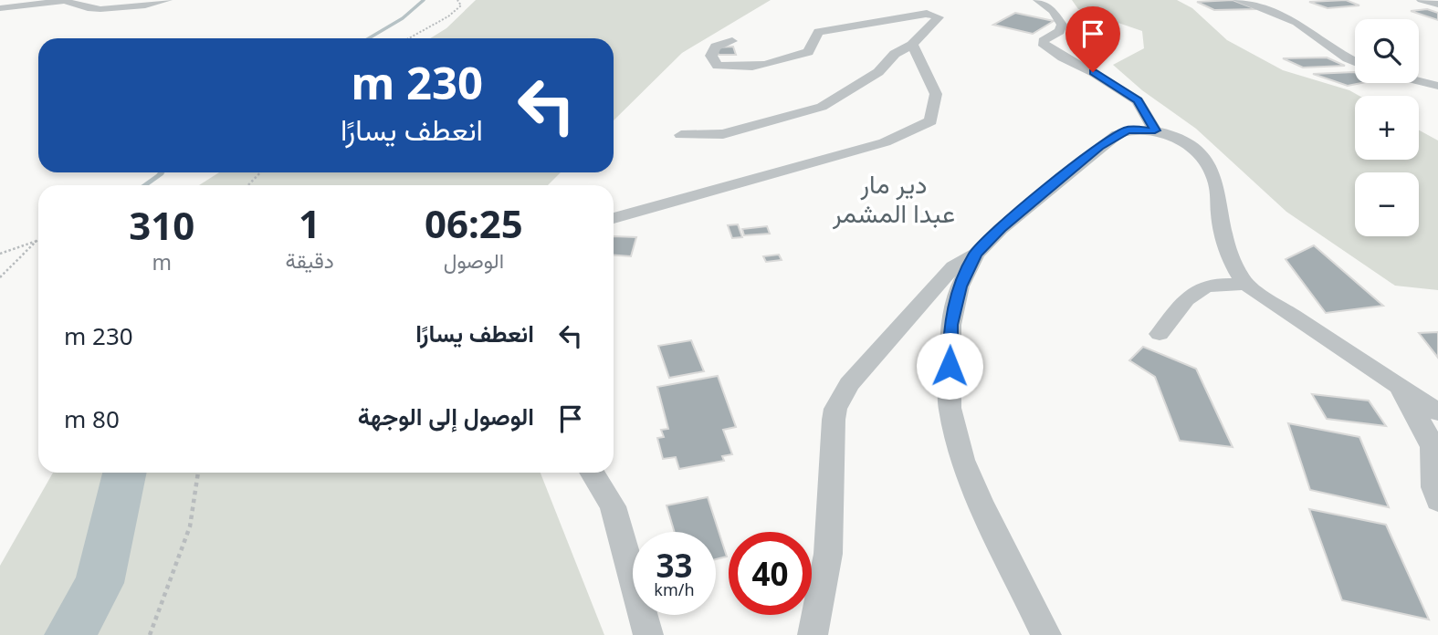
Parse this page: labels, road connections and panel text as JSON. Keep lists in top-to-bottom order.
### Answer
{
  "districts": ["دير مار عبدا المشمر"],
  "page": {
    "map_buttons": ["+", "−"],
    "turn": ["230 m", "انعطف يسارًا"],
    "eta": [
      "06:25",
      "الوصول",
      "1",
      "دقيقة",
      "310",
      "m"
    ],
    "list": [
      {
        "name": "انعطف يسارًا",
        "value": "230 m"
      },
      {
        "name": "الوصول إلى الوجهة",
        "value": "80 m"
      }
    ],
    "speed": "33 km/h",
    "limit": "40"
  }
}
